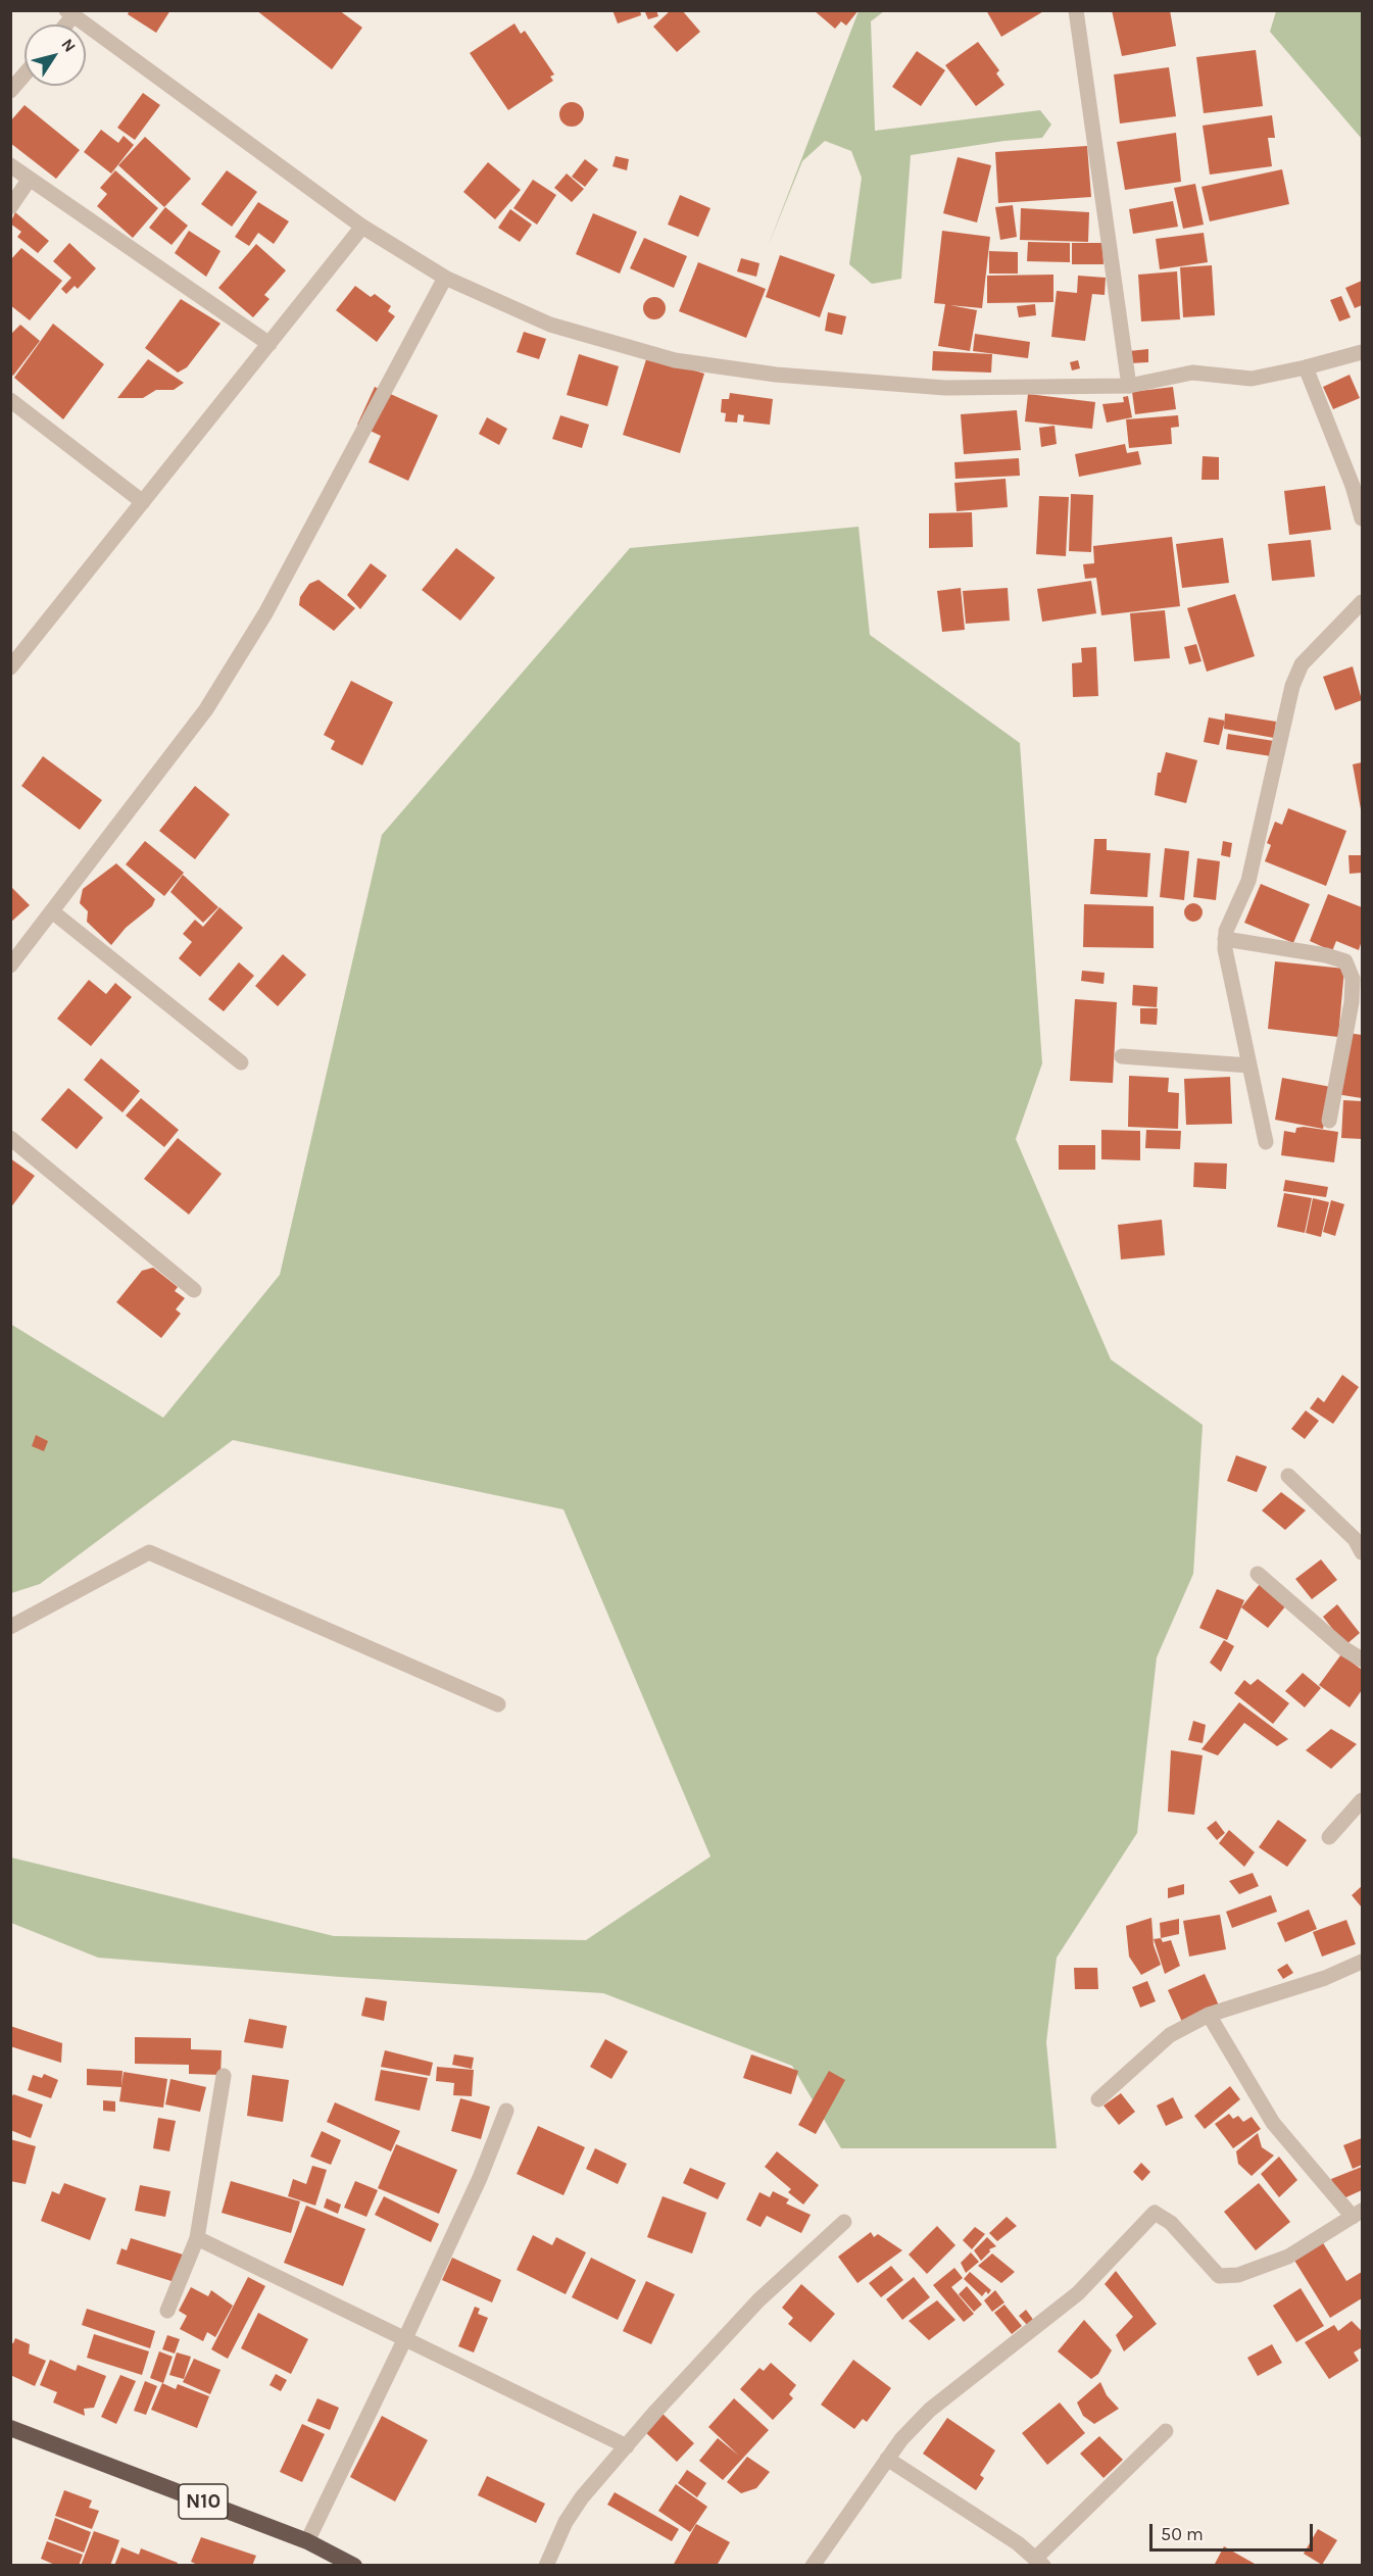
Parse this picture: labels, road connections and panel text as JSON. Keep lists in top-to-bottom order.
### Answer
{
  "streets": {
    "highway": ["N10"]
  },
  "scale_bar": "50 m",
  "north": "top right"
}
